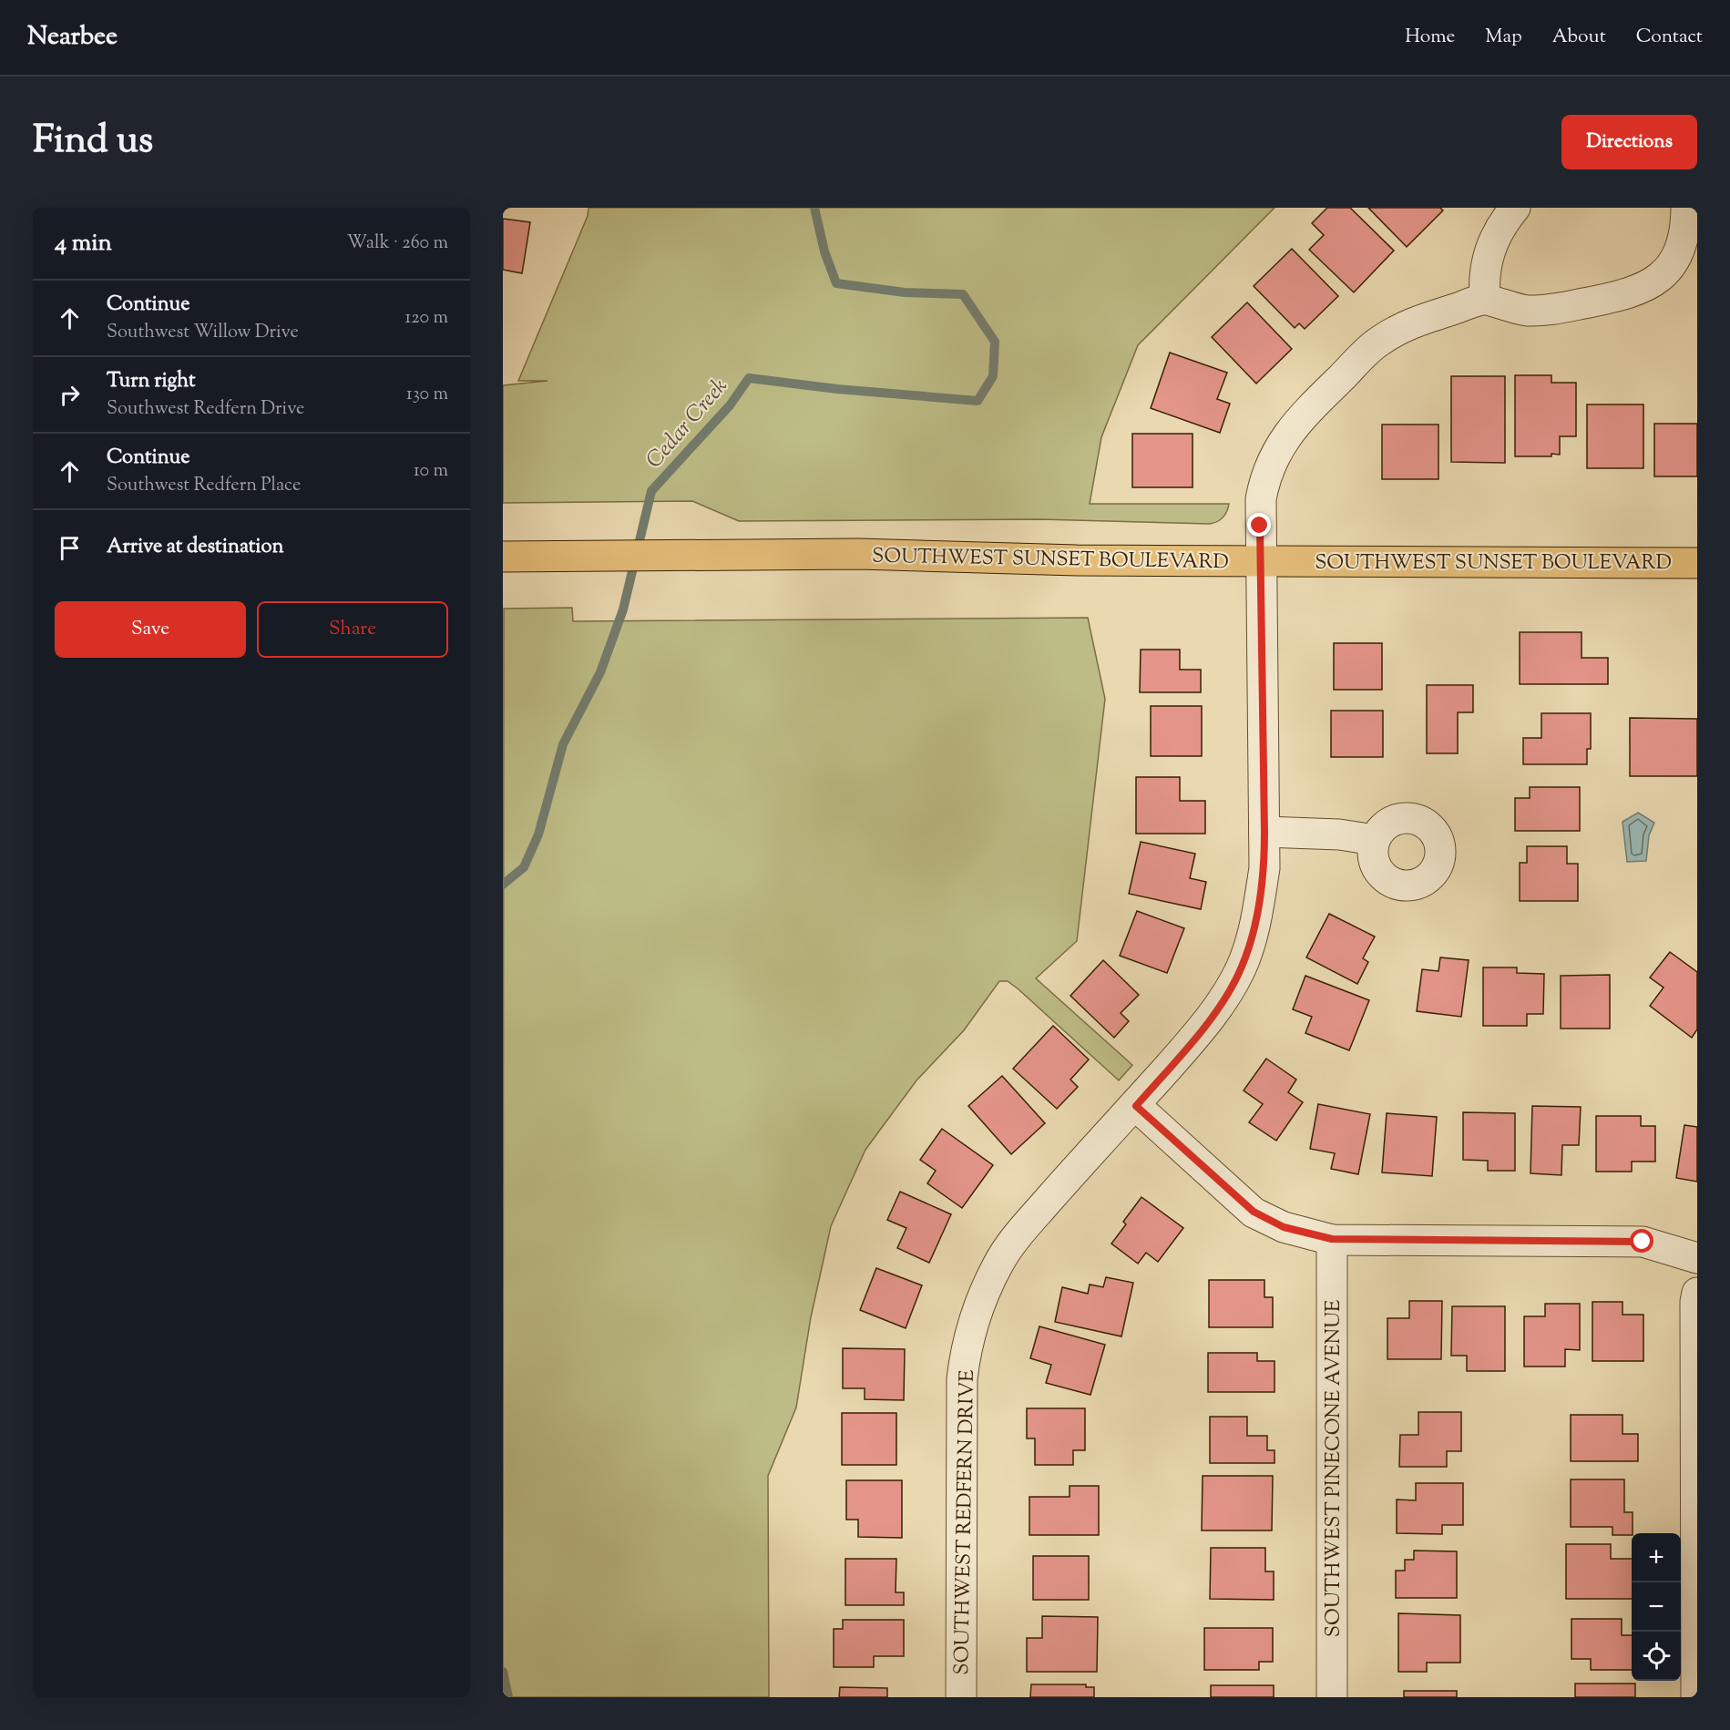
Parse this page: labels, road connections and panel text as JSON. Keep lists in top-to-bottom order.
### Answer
{
  "streets": {
    "main road": ["SOUTHWEST SUNSET BOULEVARD"],
    "street": ["SOUTHWEST PINECONE AVENUE", "SOUTHWEST REDFERN DRIVE"]
  },
  "crossings": [
    ["SOUTHWEST SUNSET BOULEVARD", "SOUTHWEST REDFERN DRIVE"]
  ],
  "water": ["Cedar Creek"],
  "page": {
    "header": "Nearbee",
    "nav": [
      "Home",
      "Map",
      "About",
      "Contact"
    ],
    "title": "Find us",
    "buttons": [
      "Directions",
      ["Save", "Share"]
    ],
    "heading": ["4 min", "Walk · 260 m"],
    "list": [
      ["Continue", "Southwest Willow Drive", "120 m"],
      ["Turn right", "Southwest Redfern Drive", "130 m"],
      ["Continue", "Southwest Redfern Place", "10 m"],
      "Arrive at destination"
    ],
    "map_buttons": ["+", "−"]
  }
}
